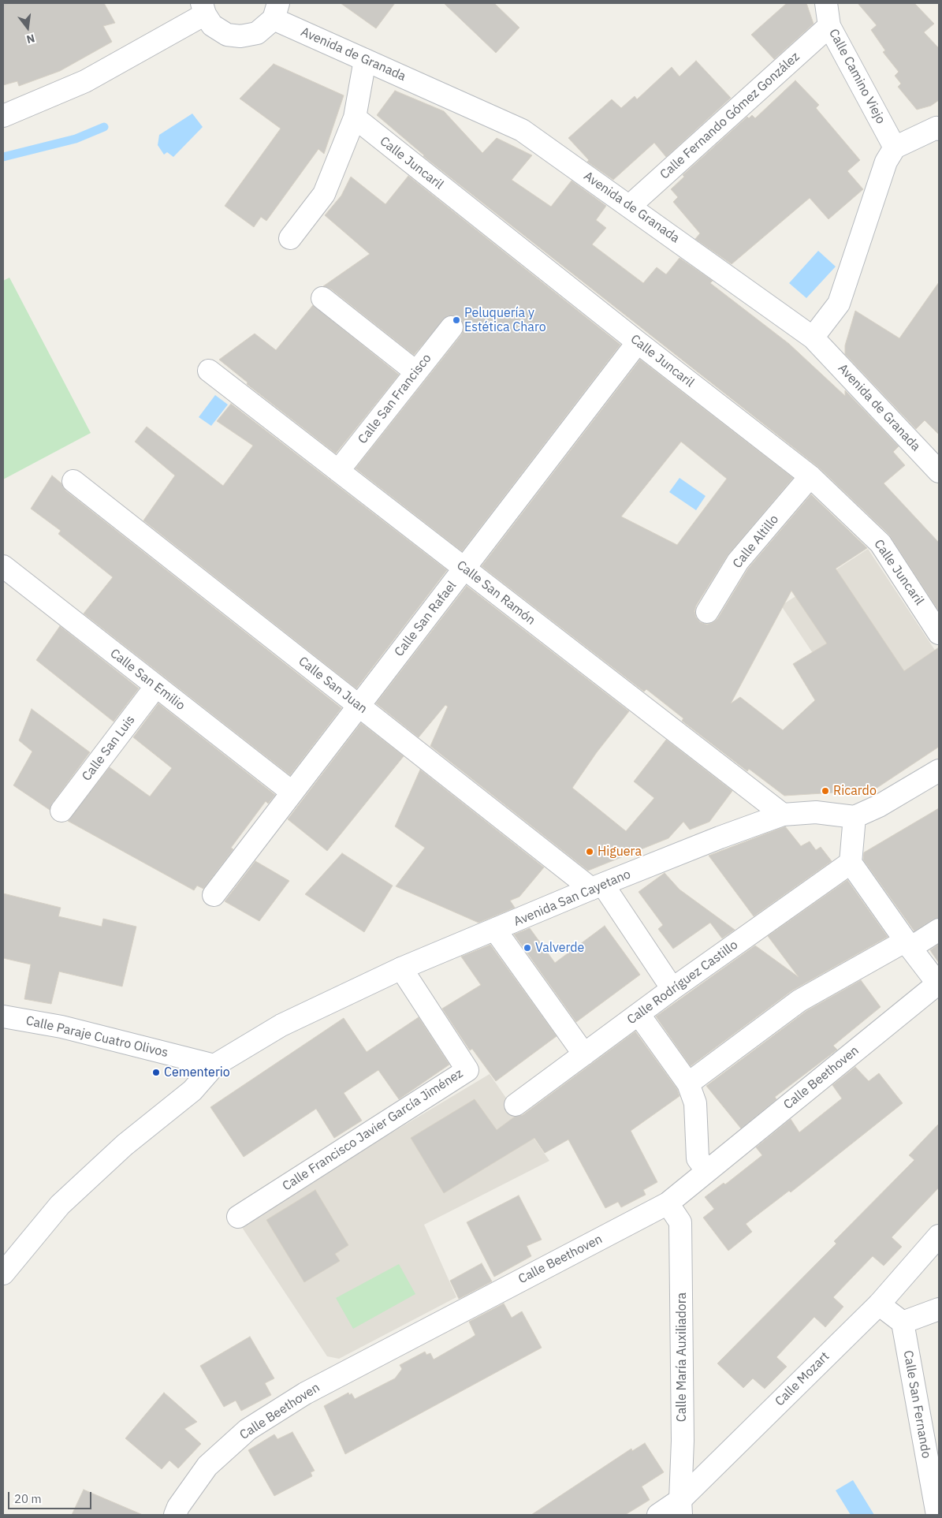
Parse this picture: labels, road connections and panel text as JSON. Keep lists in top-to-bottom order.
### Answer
{
  "streets": {
    "street": [
      "Avenida de Granada",
      "Calle Camino Viejo",
      "Calle Fernando Gómez González",
      "Calle Juncaril",
      "Calle San Francisco",
      "Calle Altillo",
      "Calle San Ramón",
      "Calle San Rafael",
      "Calle San Emilio",
      "Calle San Juan",
      "Calle San Luis",
      "Avenida San Cayetano",
      "Calle Rodríguez Castillo",
      "Calle Paraje Cuatro Olivos",
      "Calle Beethoven",
      "Calle Francisco Javier García Jiménez",
      "Calle María Auxiliadora",
      "Calle Mozart",
      "Calle San Fernando"
    ]
  },
  "crossings": [
    ["Avenida de Granada", "Calle Fernando Gómez González"],
    ["Calle Camino Viejo", "Calle Fernando Gómez González"],
    ["Calle Juncaril", "Calle Altillo"],
    ["Calle Juncaril", "Calle San Rafael"],
    ["Calle San Francisco", "Calle San Ramón"],
    ["Calle San Ramón", "Calle San Rafael"],
    ["Calle San Ramón", "Avenida San Cayetano"],
    ["Calle San Rafael", "Calle San Emilio"],
    ["Calle San Rafael", "Calle San Juan"],
    ["Calle San Emilio", "Calle San Luis"],
    ["Calle San Juan", "Avenida San Cayetano"],
    ["Calle San Juan", "Calle Rodríguez Castillo"],
    ["Avenida San Cayetano", "Calle Paraje Cuatro Olivos"],
    ["Avenida San Cayetano", "Calle Francisco Javier García Jiménez"],
    ["Calle Beethoven", "Calle María Auxiliadora"],
    ["Calle María Auxiliadora", "Calle Mozart"]
  ],
  "places": [
    "Peluquería y Estética Charo",
    "Ricardo",
    "Higuera",
    "Valverde",
    "Cementerio"
  ],
  "scale_bar": "20 m",
  "north": "bottom"
}
